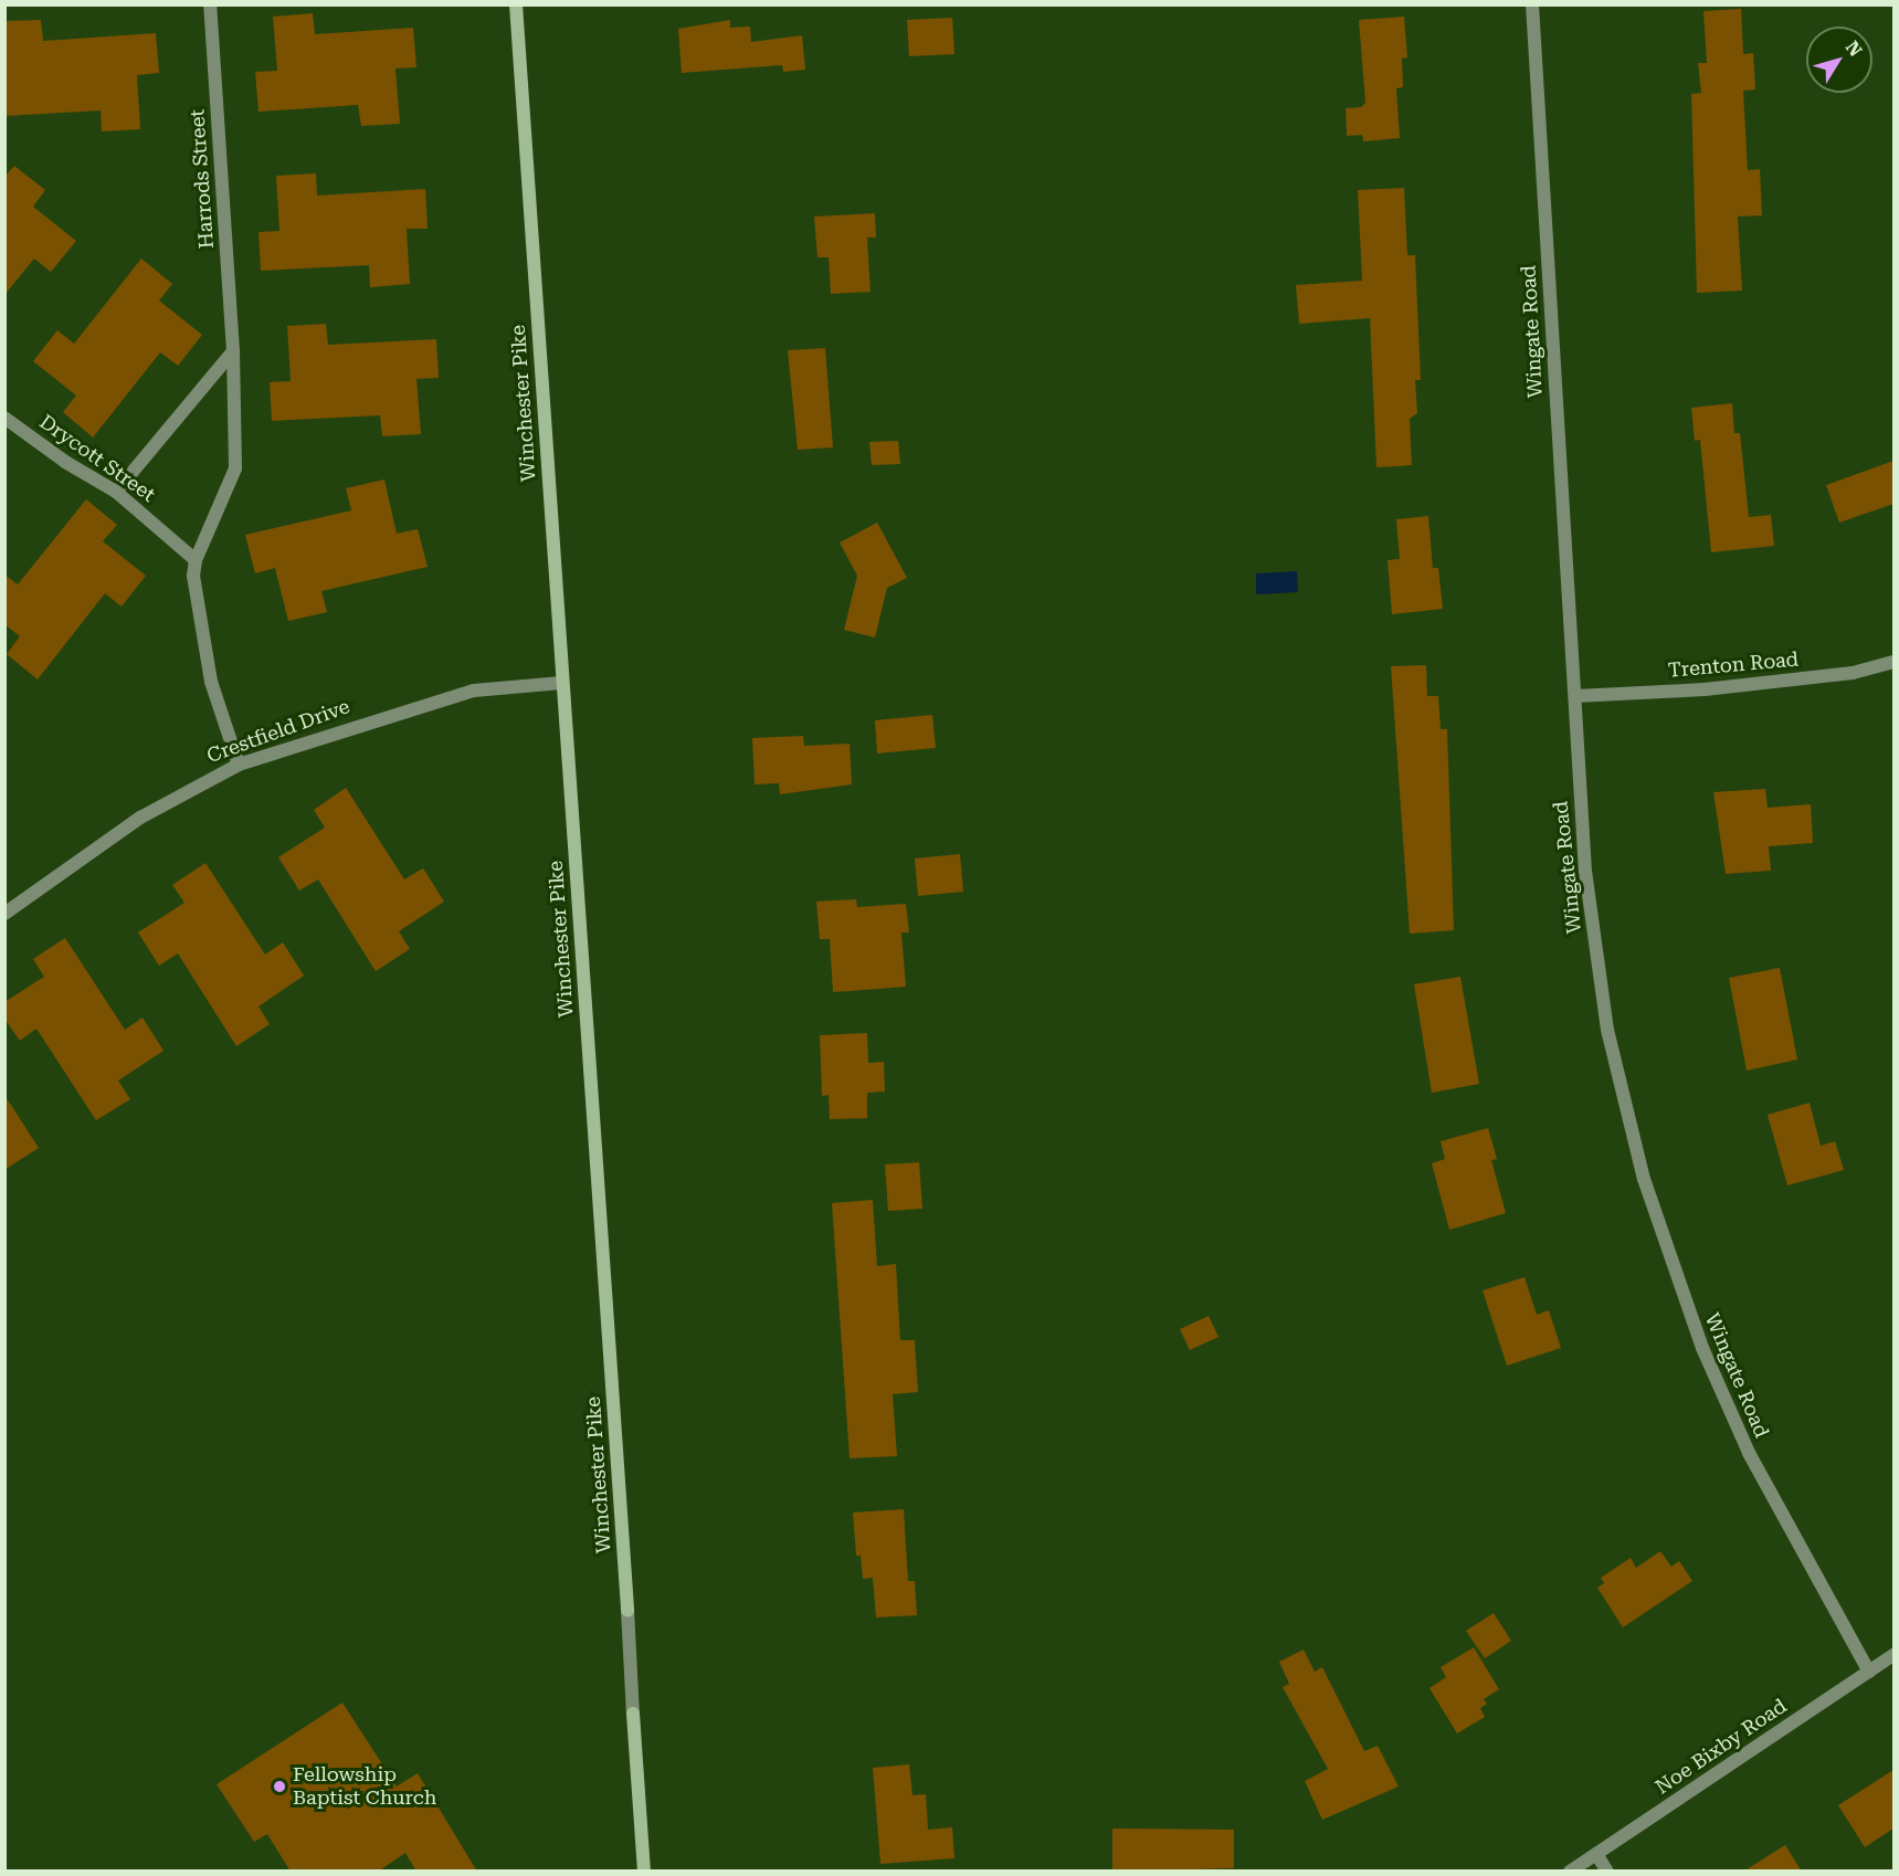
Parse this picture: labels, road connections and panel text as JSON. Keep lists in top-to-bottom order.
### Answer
{
  "streets": {
    "main road": ["Winchester Pike"],
    "street": [
      "Harrods Street",
      "Wingate Road",
      "Drycott Street",
      "Trenton Road",
      "Crestfield Drive",
      "Noe Bixby Road"
    ]
  },
  "crossings": [
    ["Harrods Street", "Drycott Street"],
    ["Harrods Street", "Crestfield Drive"],
    ["Wingate Road", "Trenton Road"],
    ["Wingate Road", "Noe Bixby Road"],
    ["Winchester Pike", "Crestfield Drive"]
  ],
  "places": ["Fellowship Baptist Church"],
  "north": "top right"
}
